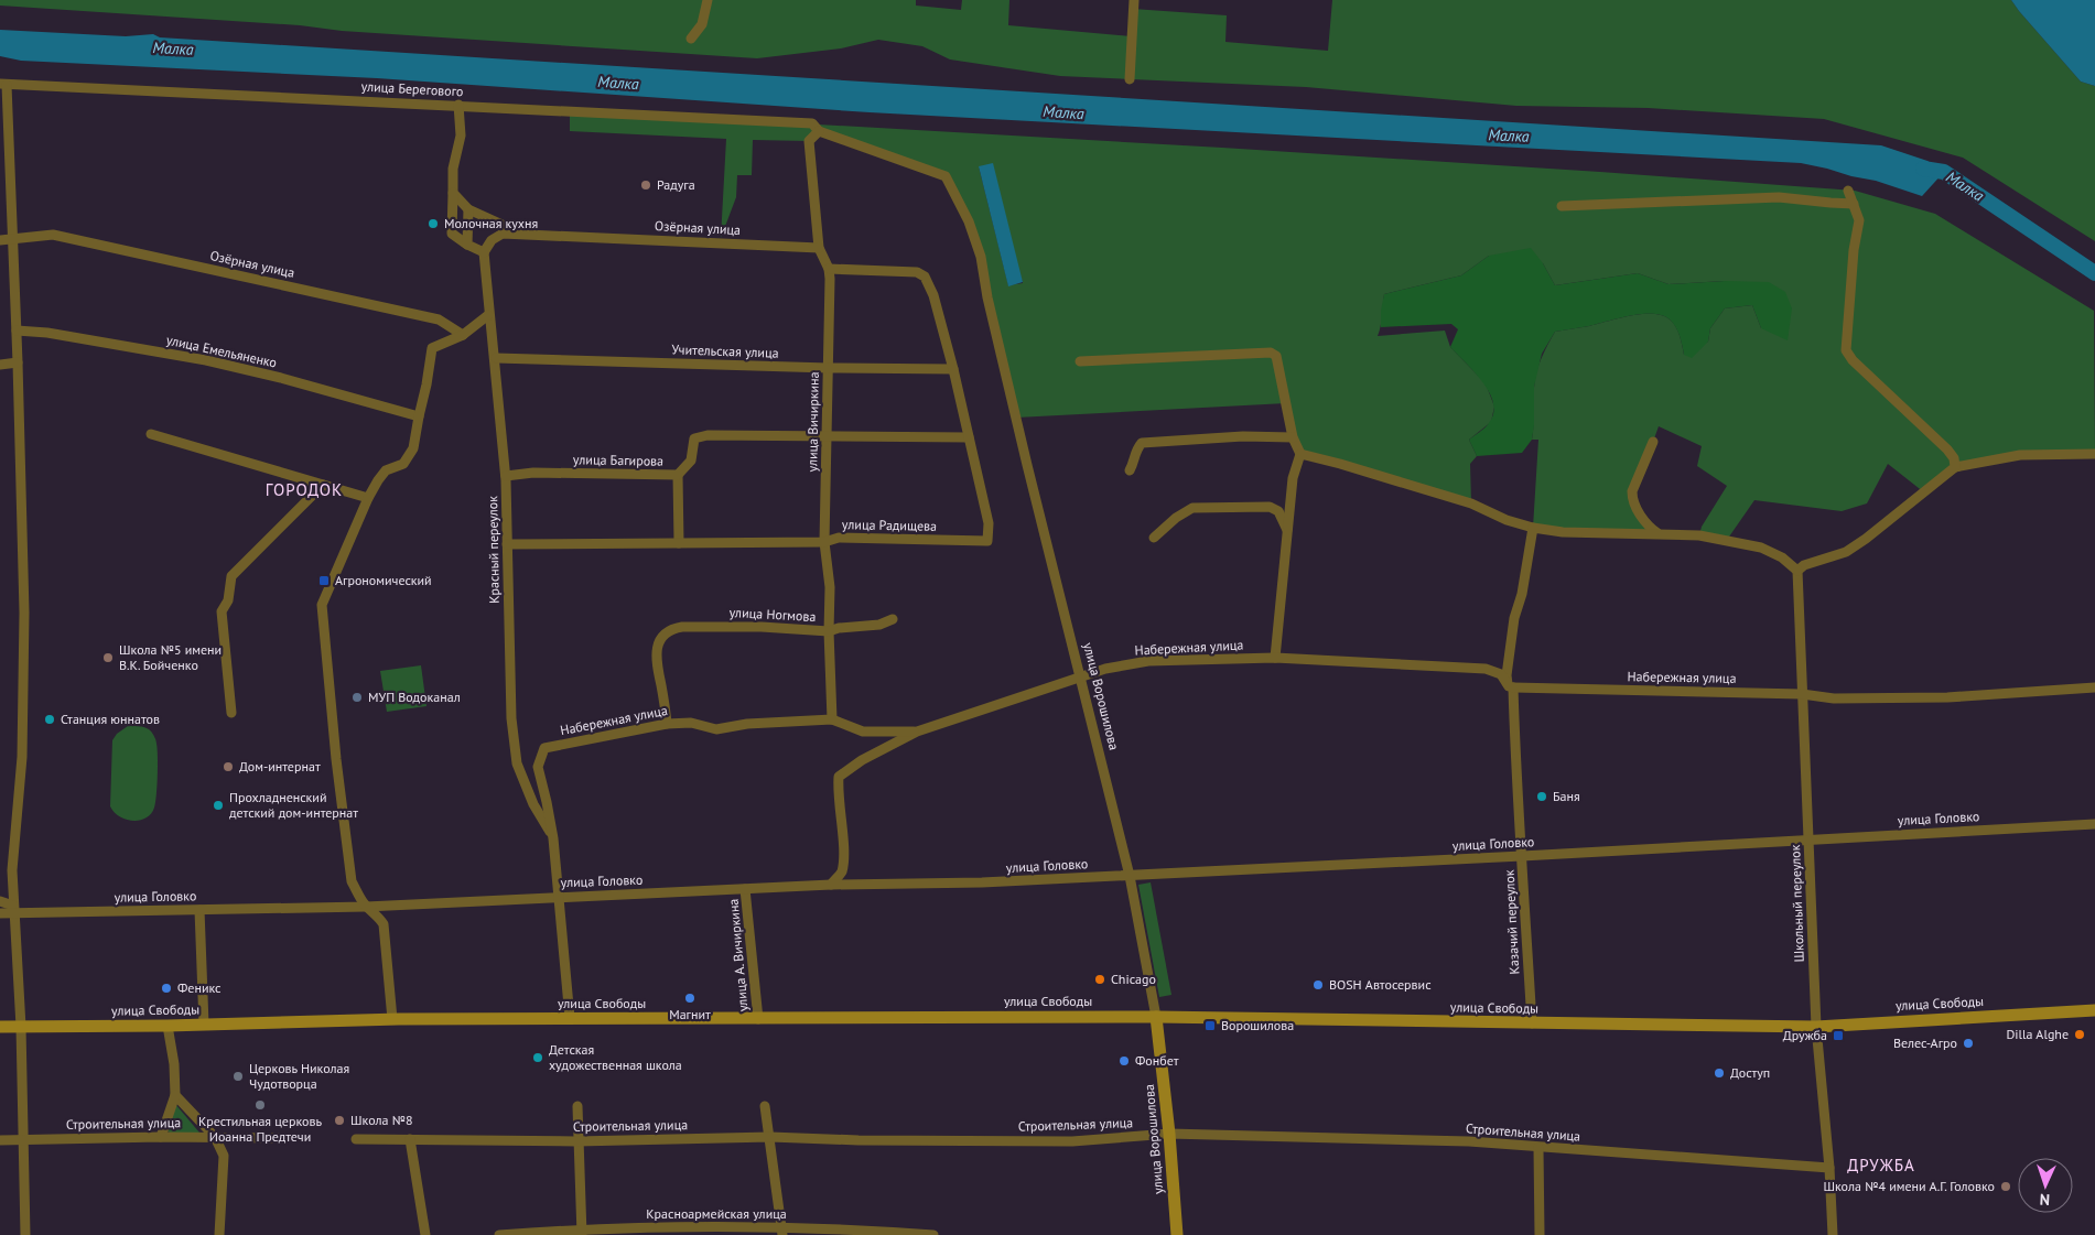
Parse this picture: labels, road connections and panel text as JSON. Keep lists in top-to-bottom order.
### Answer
{
  "streets": {
    "main road": ["улица Ворошилова", "улица Свободы"],
    "street": [
      "улица Берегового",
      "Озёрная улица",
      "улица Емельяненко",
      "Учительская улица",
      "улица Вичиркина",
      "улица Багирова",
      "улица Радищева",
      "Красный переулок",
      "улица Ногмова",
      "Набережная улица",
      "улица Головко",
      "Школьный переулок",
      "Казачий переулок",
      "улица А. Вичиркина",
      "Строительная улица",
      "Красноармейская улица"
    ]
  },
  "crossings": [
    ["улица Берегового", "улица Вичиркина"],
    ["улица Берегового", "улица Ворошилова"],
    ["Озёрная улица", "улица Вичиркина"],
    ["Озёрная улица", "Красный переулок"],
    ["Учительская улица", "улица Вичиркина"],
    ["Учительская улица", "улица Радищева"],
    ["Учительская улица", "Красный переулок"],
    ["улица Вичиркина", "улица Багирова"],
    ["улица Вичиркина", "улица Радищева"],
    ["улица Вичиркина", "улица Ногмова"],
    ["улица Вичиркина", "Набережная улица"],
    ["улица Багирова", "улица Радищева"],
    ["улица Багирова", "Красный переулок"],
    ["улица Радищева", "Красный переулок"],
    ["Красный переулок", "Набережная улица"],
    ["Красный переулок", "улица Головко"],
    ["Красный переулок", "улица Свободы"],
    ["улица Ногмова", "Набережная улица"],
    ["Набережная улица", "улица Ворошилова"],
    ["Набережная улица", "улица Головко"],
    ["Набережная улица", "Школьный переулок"],
    ["Набережная улица", "Казачий переулок"],
    ["улица Ворошилова", "улица Головко"],
    ["улица Ворошилова", "улица Свободы"],
    ["улица Ворошилова", "Строительная улица"],
    ["улица Головко", "Школьный переулок"],
    ["улица Головко", "Казачий переулок"],
    ["улица Головко", "улица А. Вичиркина"],
    ["Школьный переулок", "улица Свободы"],
    ["Школьный переулок", "Строительная улица"],
    ["Казачий переулок", "улица Свободы"],
    ["улица А. Вичиркина", "улица Свободы"]
  ],
  "districts": ["ГОРОДОК", "ДРУЖБА"],
  "water": ["Малка"],
  "places": {
    "other": [
      "Радуга",
      "Молочная кухня",
      "Школа №5 имени В.К. Бойченко",
      "МУП Водоканал",
      "Станция юннатов",
      "Дом-интернат",
      "Баня",
      "Прохладненский детский дом-интернат",
      "Chicago",
      "BOSH Автосервис",
      "Феникс",
      "Магнит",
      "Dilla Alghe",
      "Велес-Агро",
      "Детская художественная школа",
      "Фонбет",
      "Доступ",
      "Церковь Николая Чудотворца",
      "Крестильная церковь Иоанна Предтечи",
      "Школа №8",
      "Школа №4 имени А.Г. Головко"
    ],
    "transit": ["Агрономический", "Ворошилова", "Дружба"]
  },
  "north": "bottom"
}
